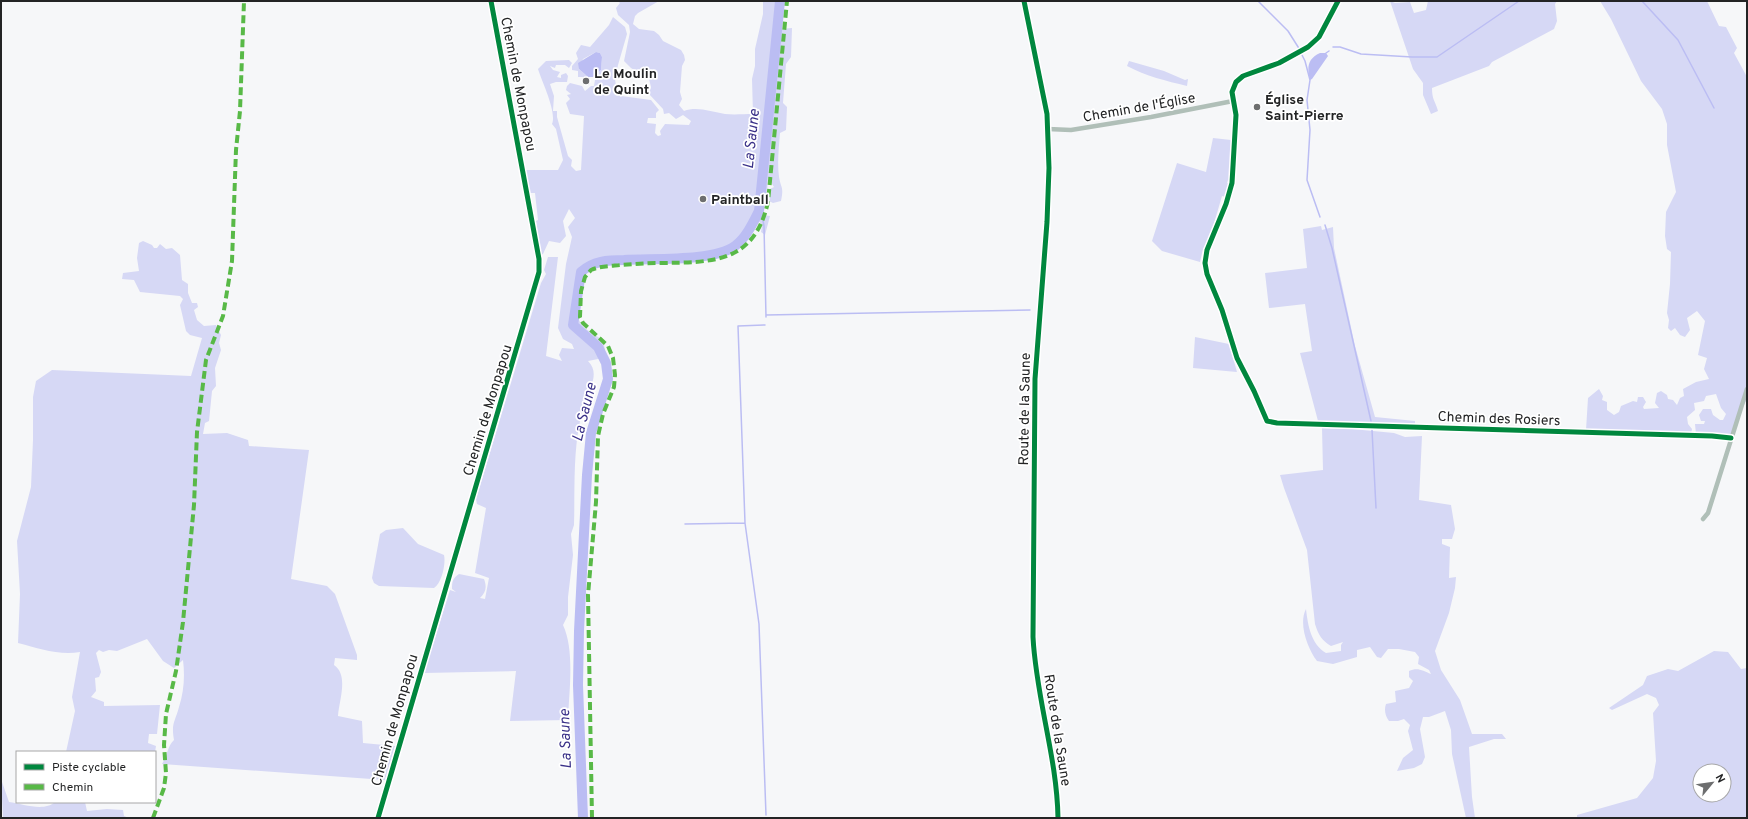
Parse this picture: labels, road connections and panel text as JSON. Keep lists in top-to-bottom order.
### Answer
{
  "streets": {
    "street": [
      "Chemin de Monpapou",
      "Chemin de l'Église",
      "Route de la Saune",
      "Chemin des Rosiers"
    ]
  },
  "crossings": [
    ["Chemin de l'Église", "Route de la Saune"],
    ["Chemin de l'Église", "Chemin des Rosiers"]
  ],
  "water": ["La Saune"],
  "places": ["Le Moulin de Quint", "Église Saint-Pierre", "Paintball"],
  "legend": ["Piste cyclable", "Chemin"],
  "north": "top right"
}
